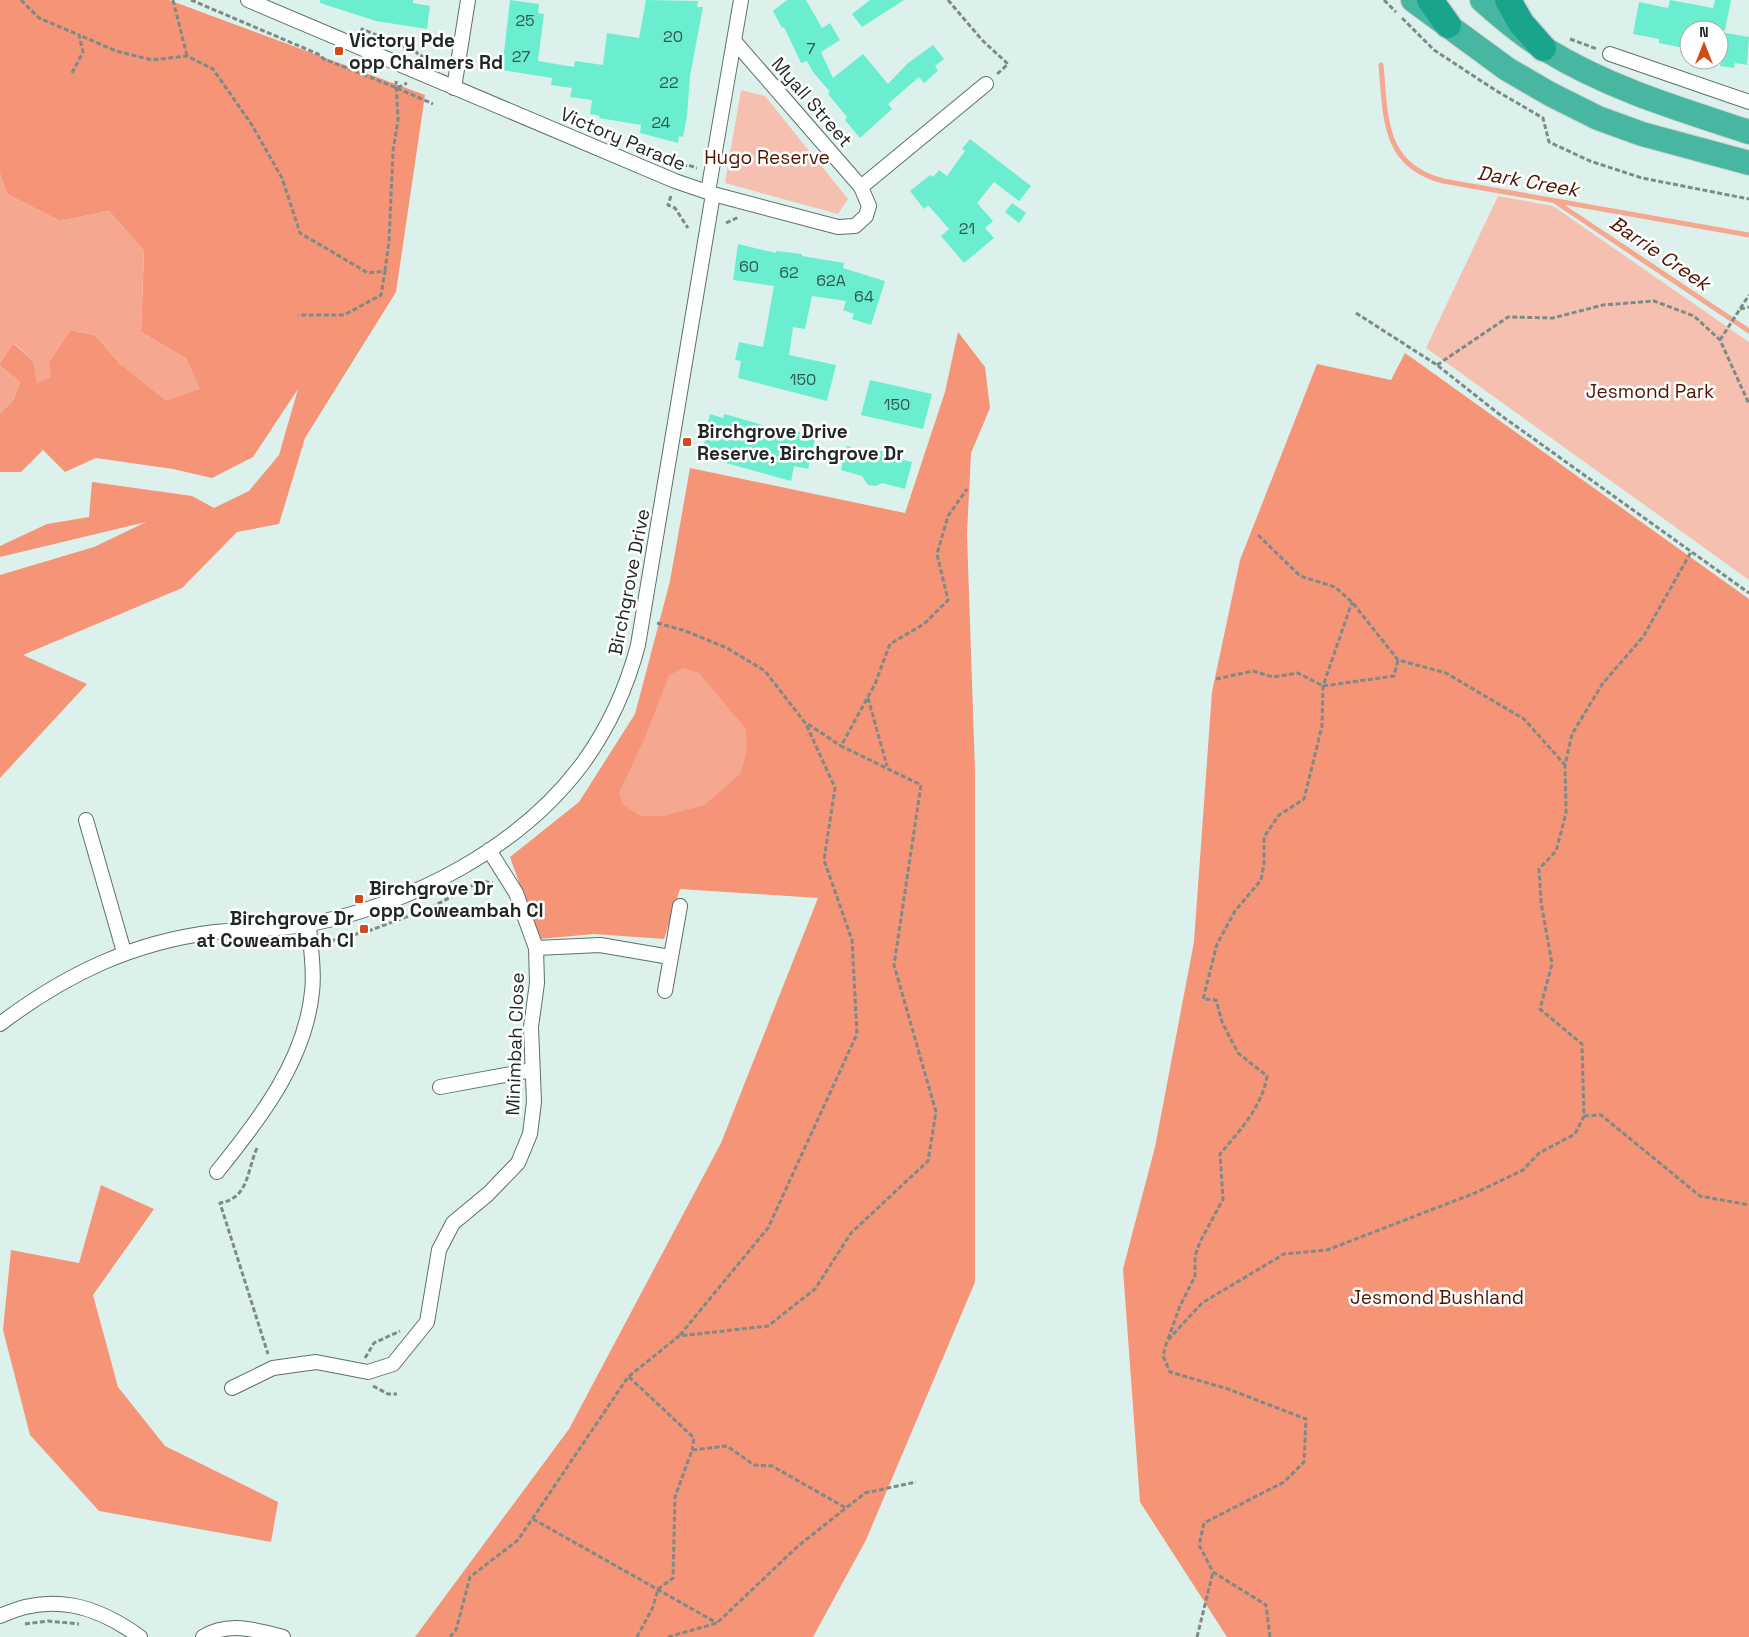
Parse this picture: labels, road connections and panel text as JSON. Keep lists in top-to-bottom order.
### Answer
{
  "streets": {
    "street": [
      "Myall Street",
      "Victory Parade",
      "Birchgrove Drive",
      "Minimbah Close"
    ]
  },
  "crossings": [
    ["Myall Street", "Victory Parade"],
    ["Myall Street", "Birchgrove Drive"],
    ["Victory Parade", "Birchgrove Drive"],
    ["Birchgrove Drive", "Minimbah Close"]
  ],
  "water": ["Dark Creek", "Barrie Creek"],
  "parks": ["Hugo Reserve", "Jesmond Park", "Jesmond Bushland"],
  "places": {
    "transit": [
      "Victory Pde opp Chalmers Rd",
      "Birchgrove Drive Reserve, Birchgrove Dr",
      "Birchgrove Dr opp Coweambah Cl",
      "Birchgrove Dr at Coweambah Cl"
    ]
  },
  "house_numbers": [
    "25",
    "20",
    "7",
    "27",
    "22",
    "24",
    "21",
    "60",
    "62",
    "62A",
    "64",
    "150",
    "150"
  ],
  "north": "top"
}
